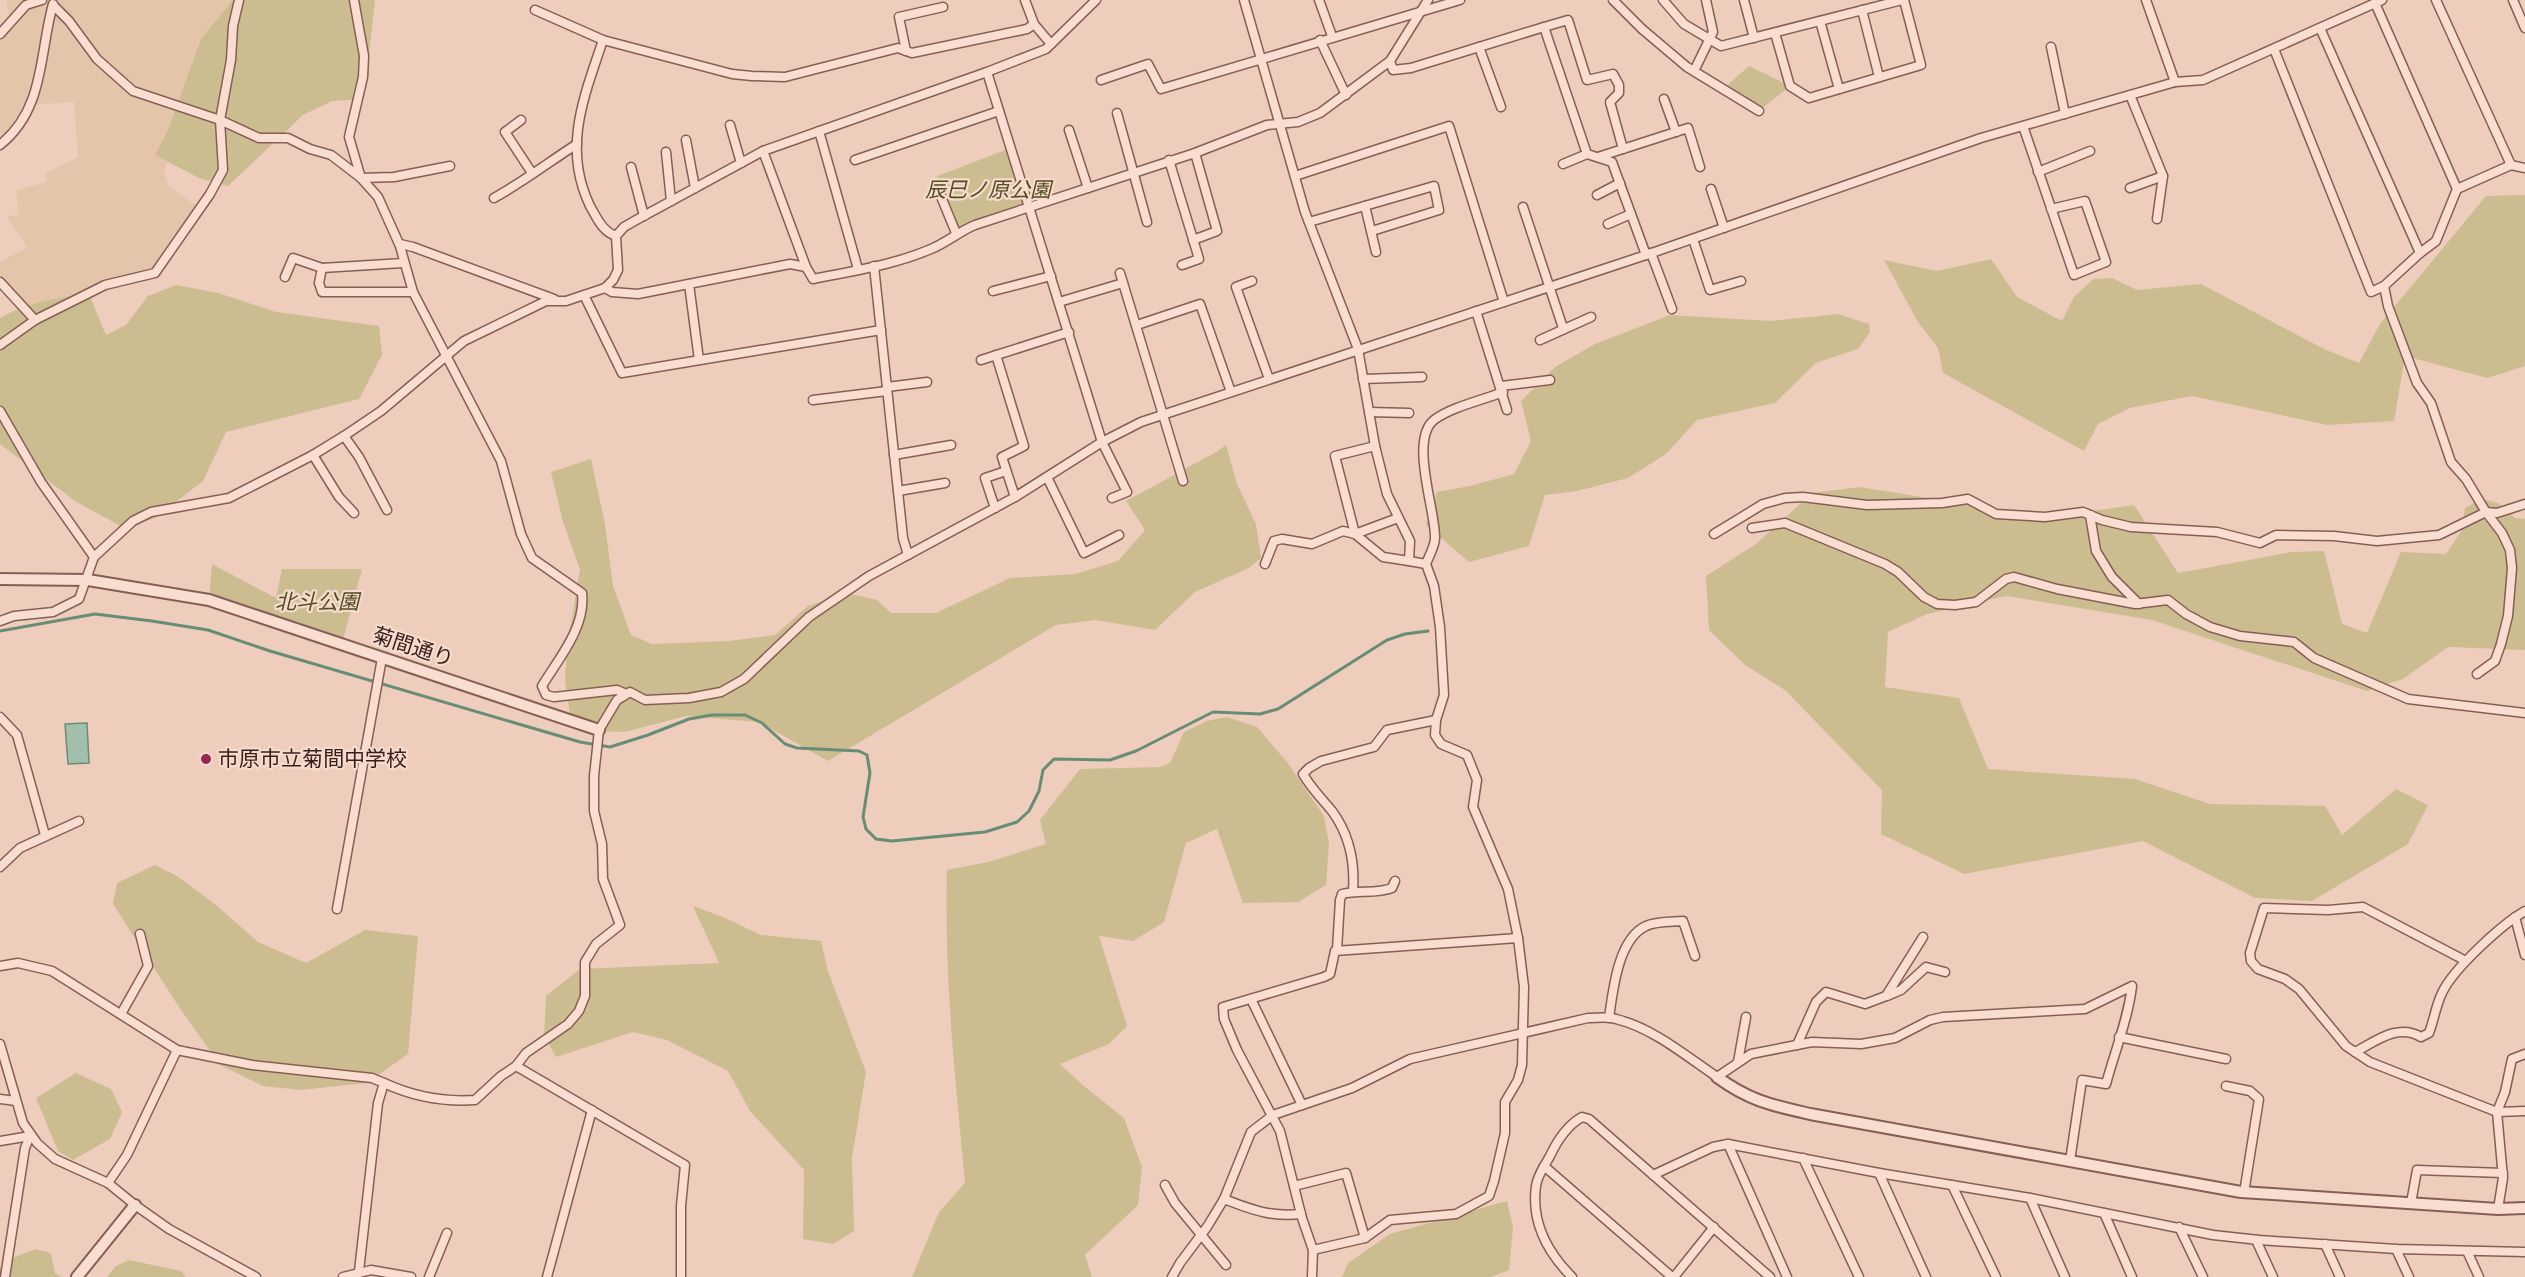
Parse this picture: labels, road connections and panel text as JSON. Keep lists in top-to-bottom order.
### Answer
{
  "streets": {
    "street": ["菊間通り"]
  },
  "parks": ["辰巳ノ原公園", "北斗公園"],
  "places": ["市原市立菊間中学校"]
}
